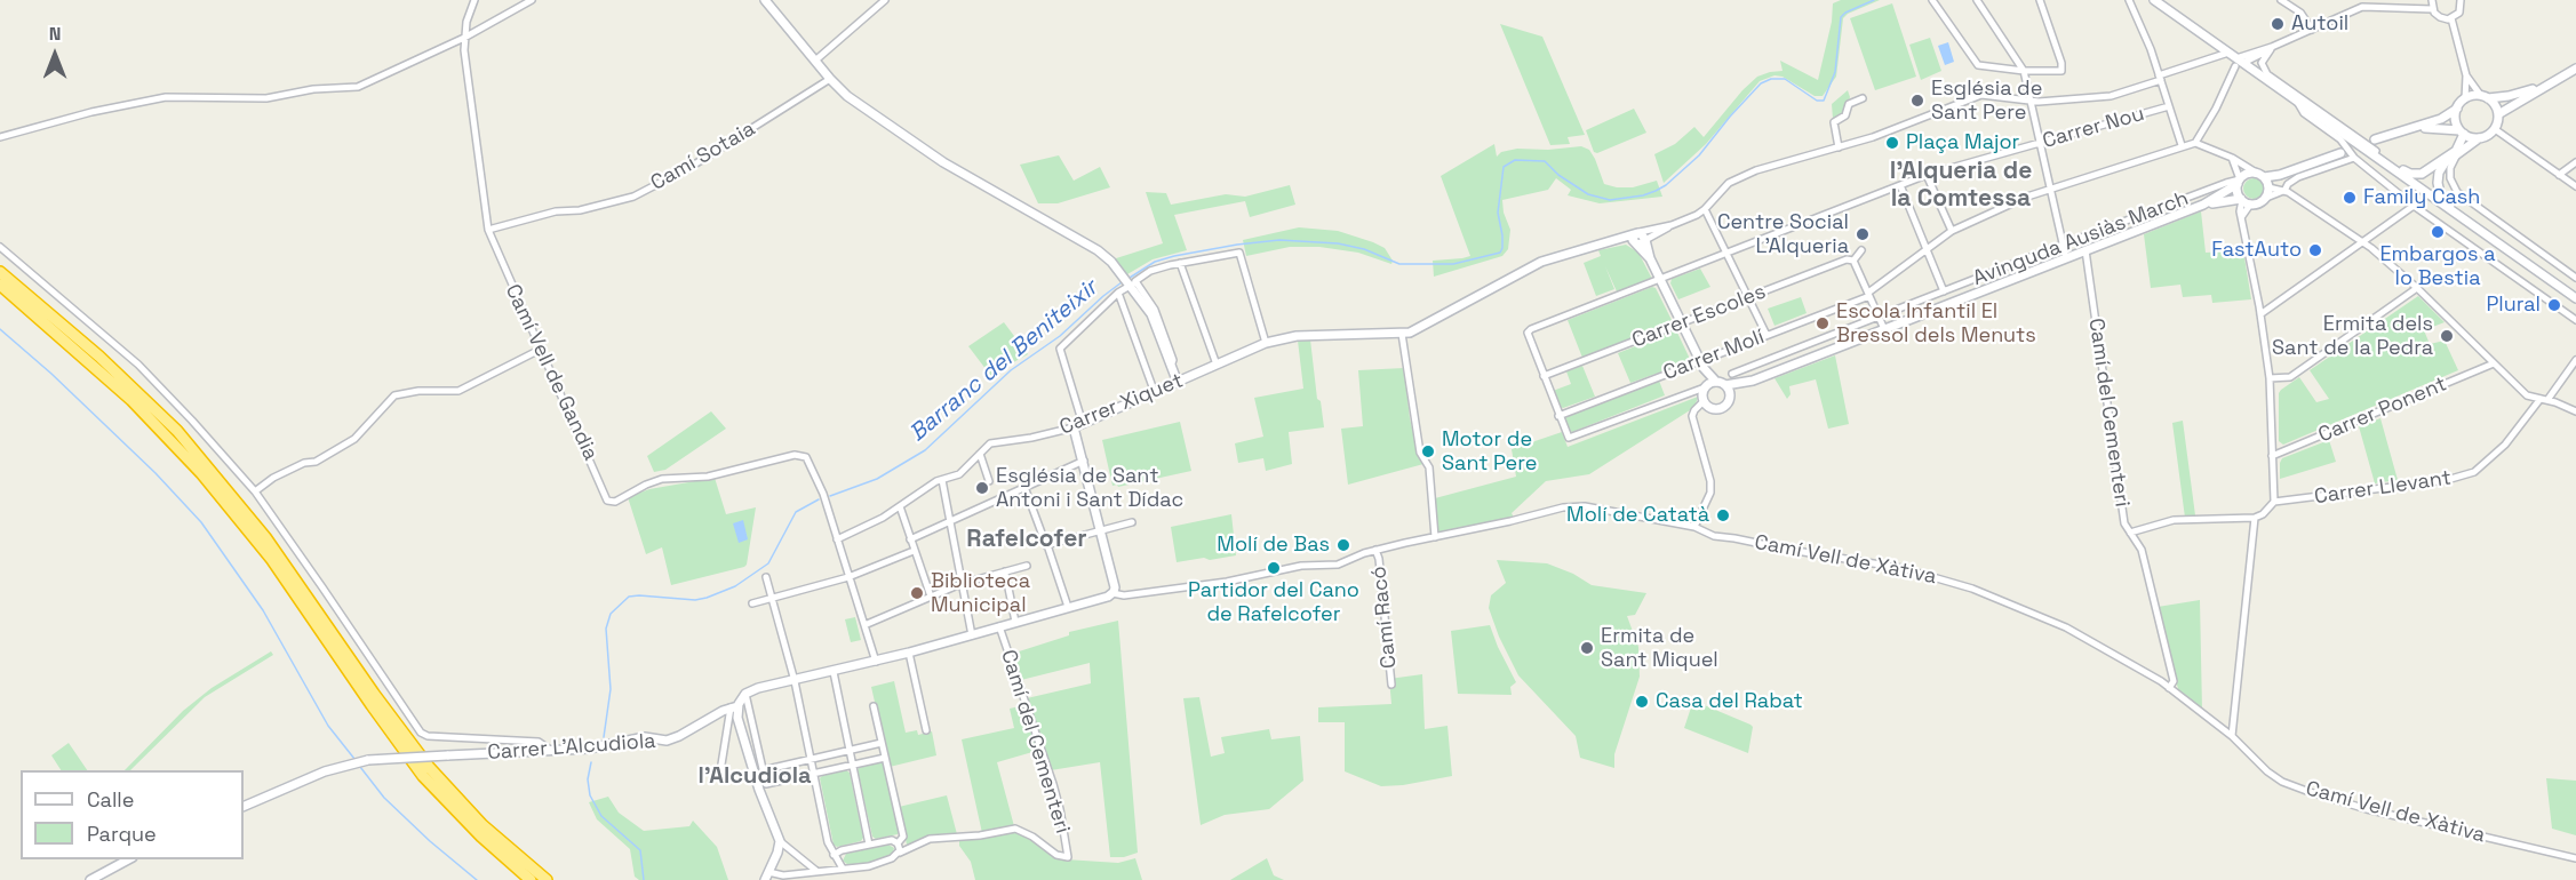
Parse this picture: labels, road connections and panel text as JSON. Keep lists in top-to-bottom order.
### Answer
{
  "streets": {
    "street": [
      "Carrer Nou",
      "Camí Sotaia",
      "Avinguda Ausiàs March",
      "Carrer Escoles",
      "Carrer Molí",
      "Camí Vell de Gandia",
      "Carrer Xiquet",
      "Carrer Ponent",
      "Camí del Cementeri",
      "Carrer Llevant",
      "Camí Vell de Xàtiva",
      "Camí Racó",
      "Carrer L'Alcudiola"
    ]
  },
  "crossings": [
    ["Carrer Nou", "Carrer Escoles"],
    ["Camí Sotaia", "Camí Vell de Gandia"],
    ["Camí Vell de Gandia", "Carrer Xiquet"],
    ["Camí del Cementeri", "Camí Vell de Xàtiva"],
    ["Camí Vell de Xàtiva", "Camí Racó"]
  ],
  "districts": ["l'Alqueria de la Comtessa", "Rafelcofer", "l'Alcudiola"],
  "water": ["Barranc del Beniteixir"],
  "places": [
    "Autoil",
    "Església de Sant Pere",
    "Plaça Major",
    "Family Cash",
    "Embargos a lo Bestia",
    "Centre Social L'Alqueria",
    "FastAuto",
    "Plural",
    "Escola Infantil El Bressol dels Menuts",
    "Ermita dels Sant de la Pedra",
    "Motor de Sant Pere",
    "Església de Sant Antoni i Sant Dídac",
    "Molí de Catatà",
    "Molí de Bas",
    "Partidor del Cano de Rafelcofer",
    "Biblioteca Municipal",
    "Ermita de Sant Miquel",
    "Casa del Rabat"
  ],
  "legend": ["Calle", "Parque"],
  "north": "top"
}
